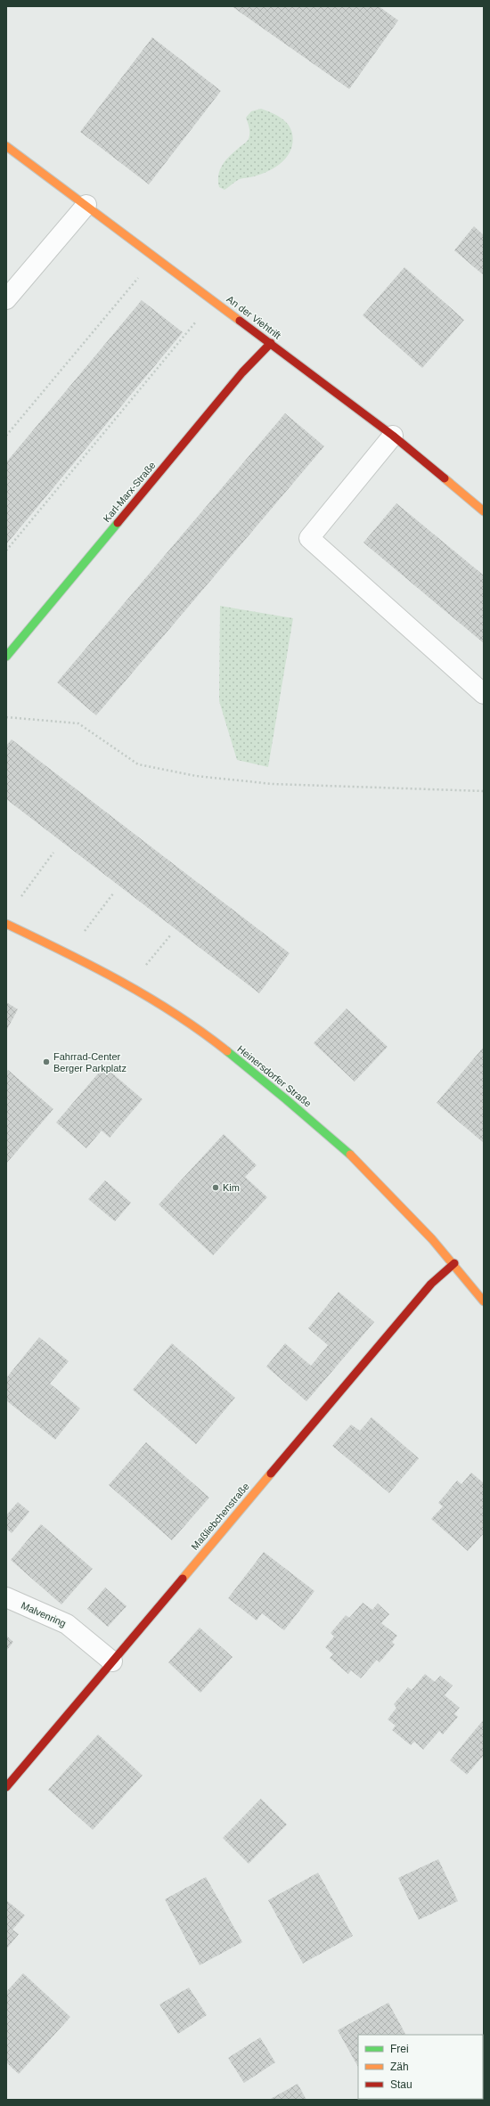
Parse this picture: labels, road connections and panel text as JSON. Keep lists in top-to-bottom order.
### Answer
{
  "streets": {
    "street": [
      "An der Viehtrift",
      "Karl-Marx-Straße",
      "Heinersdorfer Straße",
      "Maßliebchenstraße",
      "Malvenring"
    ]
  },
  "crossings": [
    ["An der Viehtrift", "Karl-Marx-Straße"],
    ["Heinersdorfer Straße", "Maßliebchenstraße"],
    ["Maßliebchenstraße", "Malvenring"]
  ],
  "places": ["Fahrrad-Center Berger Parkplatz", "Kim"],
  "legend": ["Frei", "Zäh", "Stau"]
}
